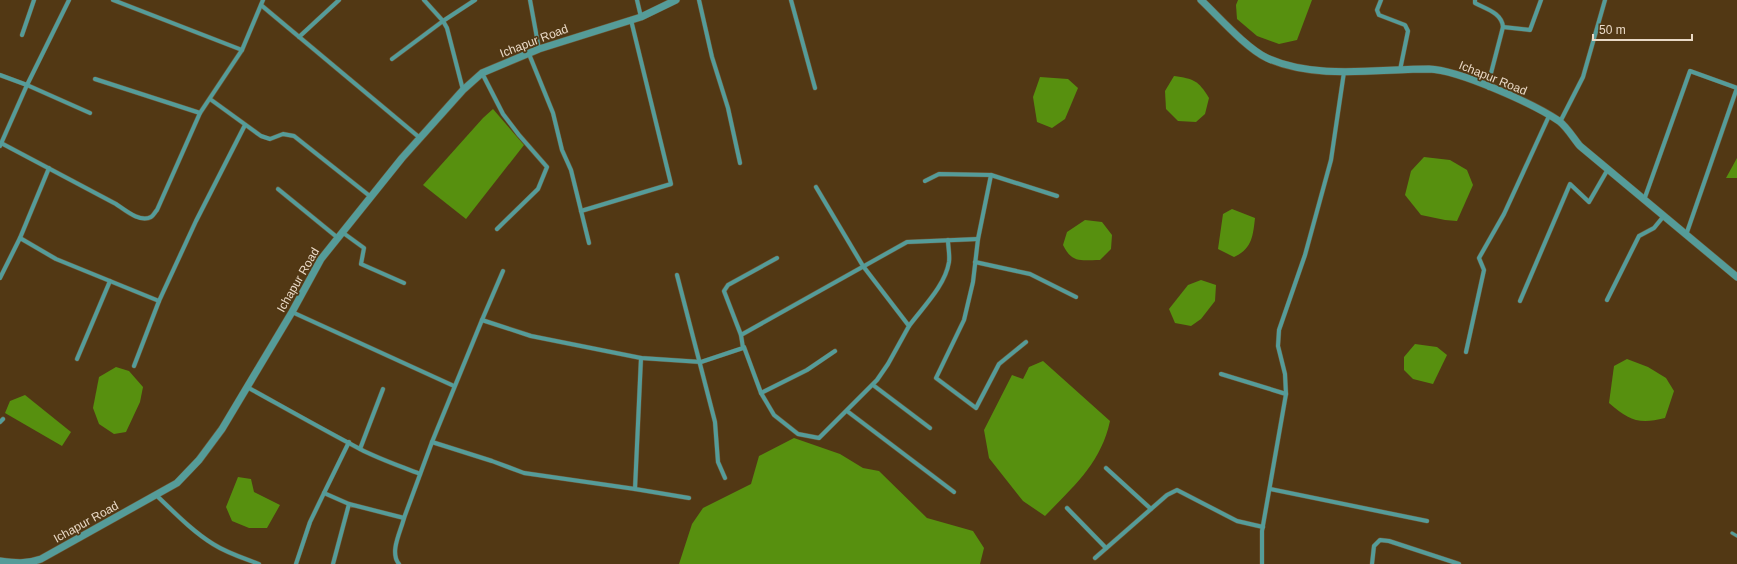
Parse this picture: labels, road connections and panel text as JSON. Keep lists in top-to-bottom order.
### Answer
{
  "streets": {
    "street": ["Ichapur Road"]
  },
  "scale_bar": "50 m"
}
